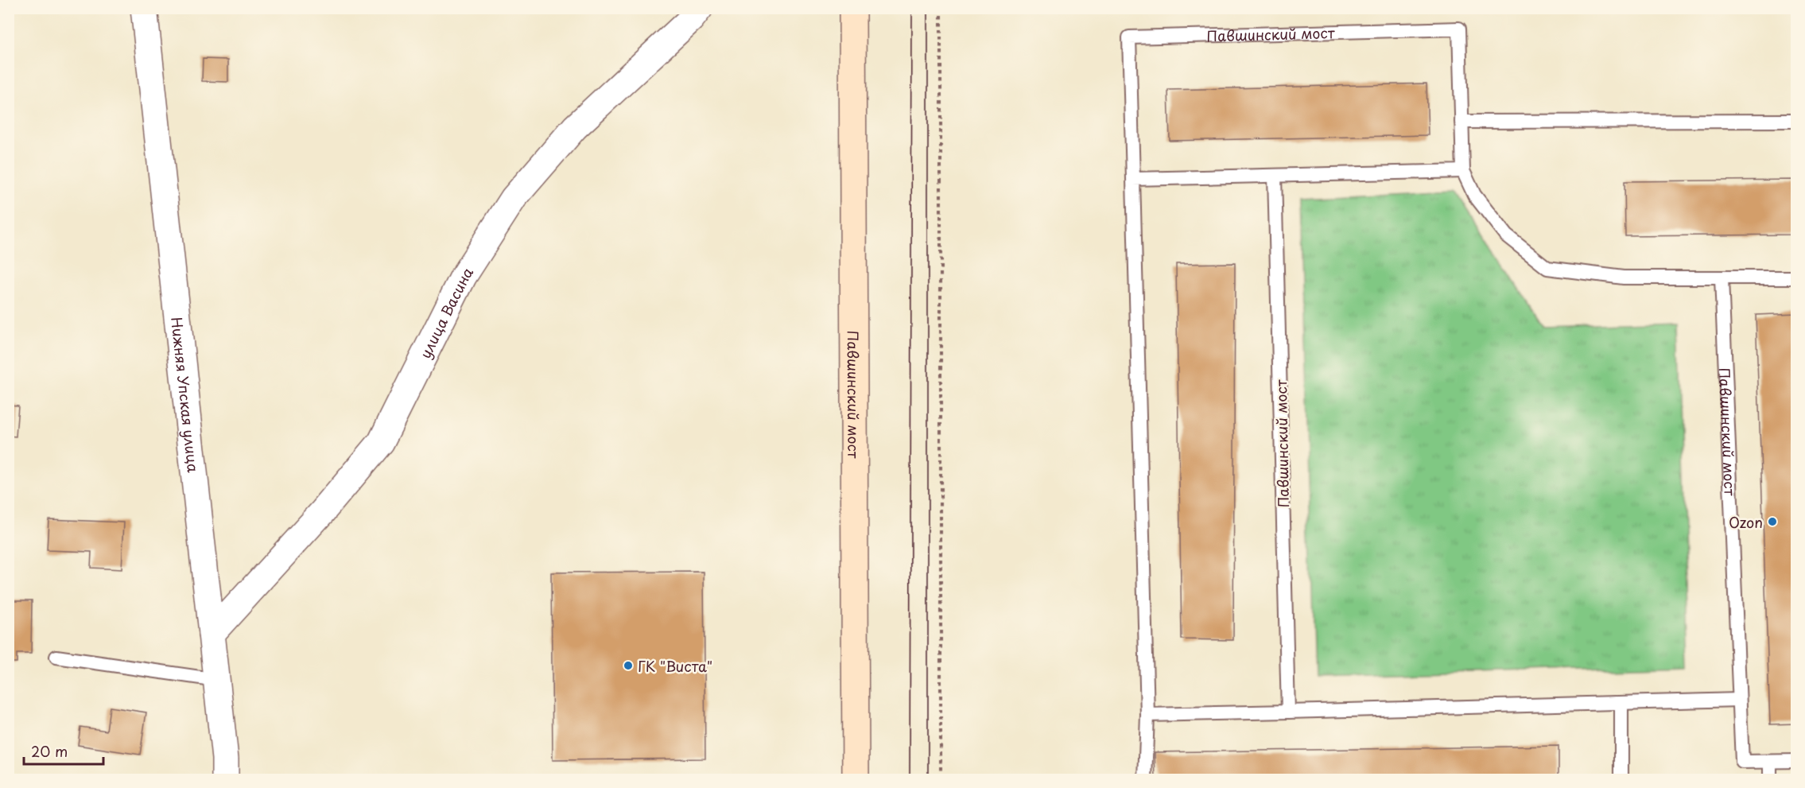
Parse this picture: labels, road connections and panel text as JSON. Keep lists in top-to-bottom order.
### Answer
{
  "streets": {
    "main road": ["Павшинский мост"],
    "street": ["улица Васина", "Нижняя Упская улица"]
  },
  "crossings": [
    ["улица Васина", "Нижняя Упская улица"]
  ],
  "places": ["Ozon", "ГК \"Виста\""],
  "scale_bar": "20 m"
}
